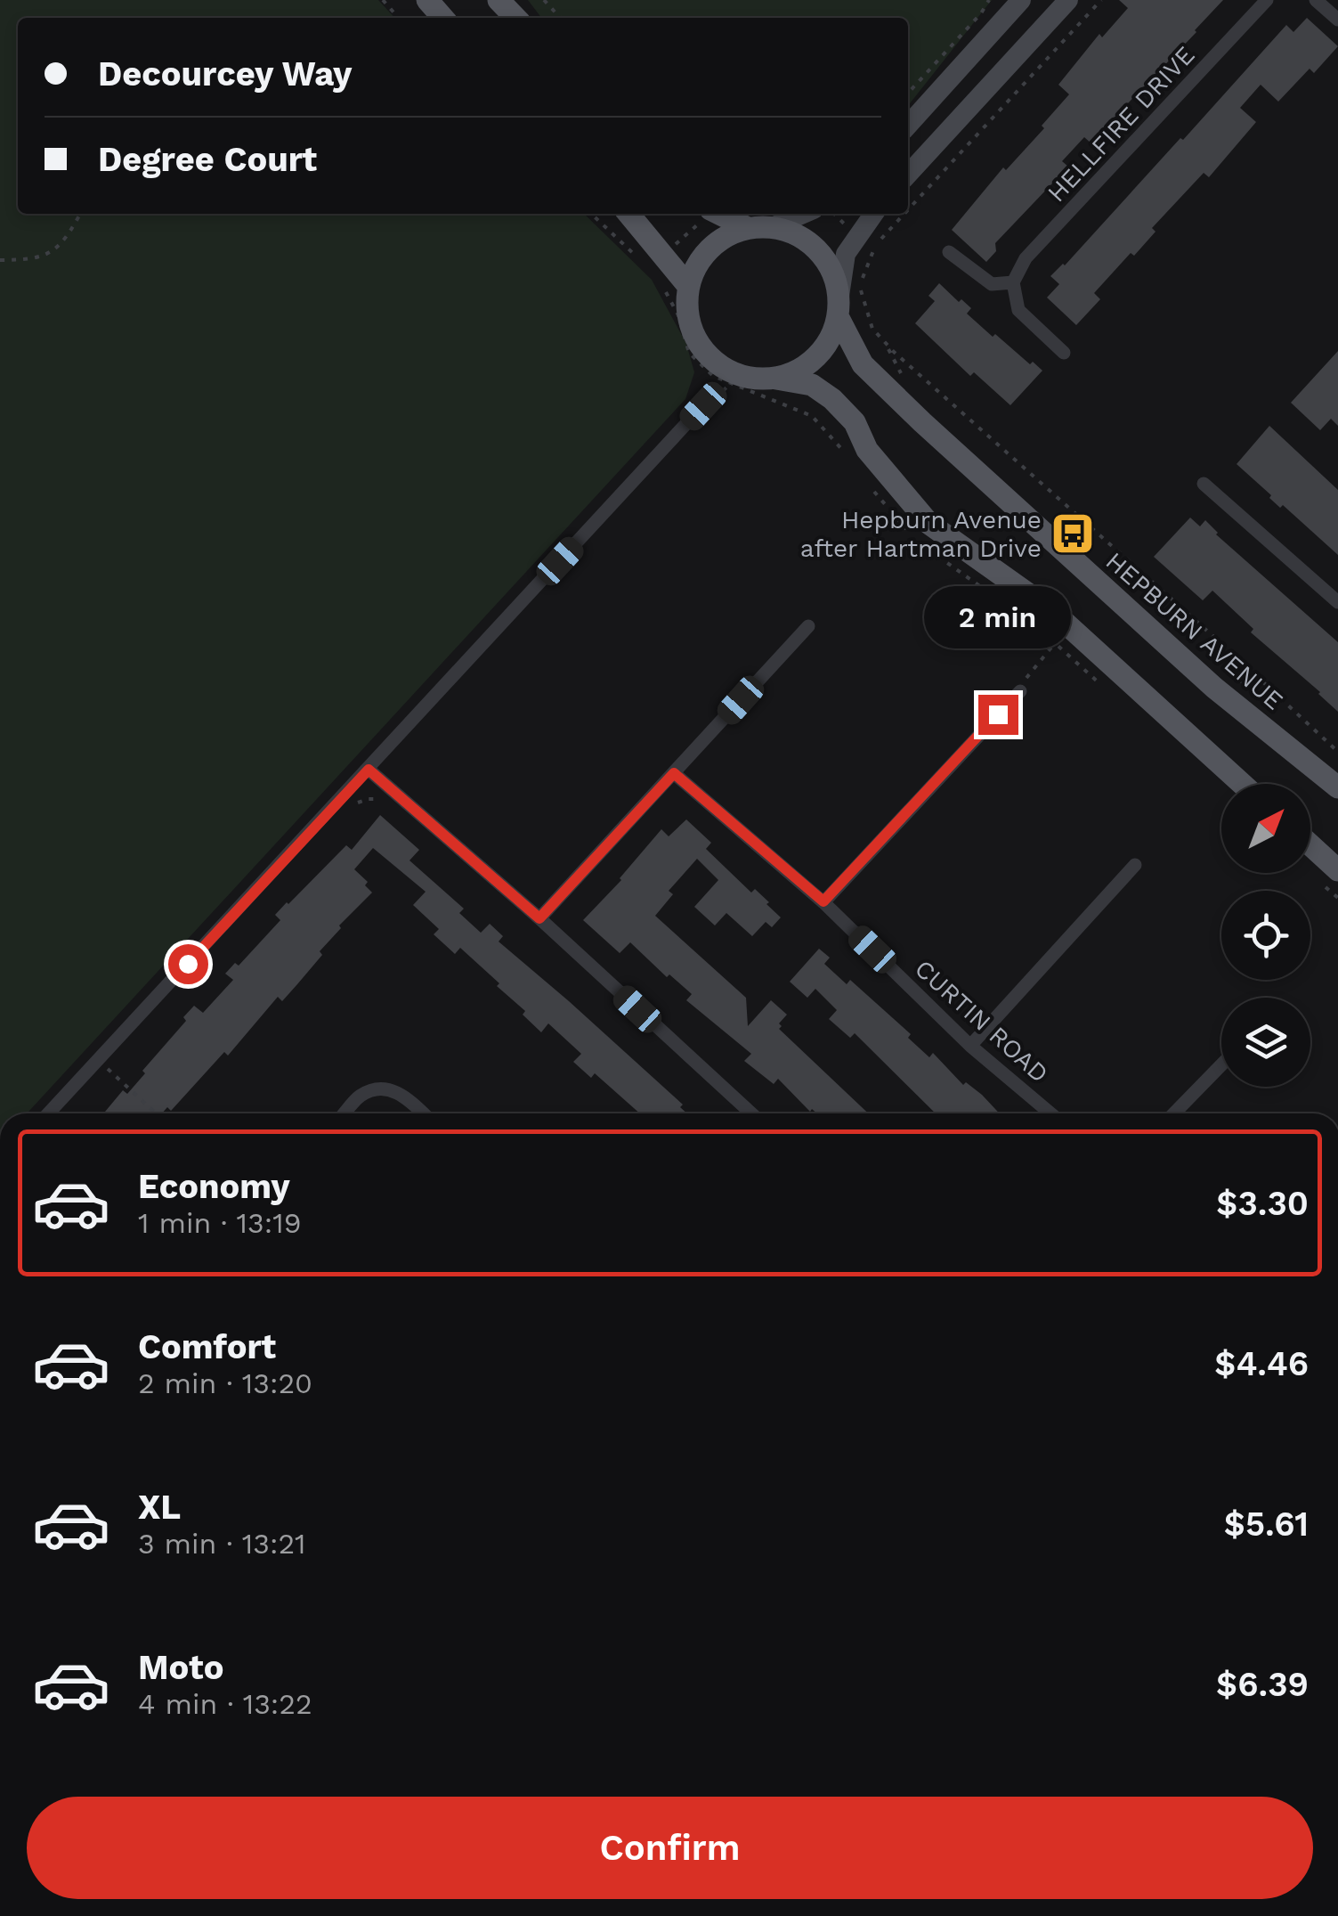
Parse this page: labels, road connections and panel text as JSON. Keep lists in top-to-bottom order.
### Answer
{
  "streets": {
    "main road": ["HEPBURN AVENUE"],
    "street": ["HELLFIRE DRIVE", "CURTIN ROAD"]
  },
  "places": {
    "bus stop": ["Hepburn Avenue after Hartman Drive"]
  },
  "north": "top right",
  "page": {
    "banner": ["Decourcey Way", "Degree Court"],
    "bubble": "2 min",
    "list": [
      {
        "name": "Economy",
        "note": "1 min · 13:19",
        "value": "$3.30"
      },
      {
        "name": "Comfort",
        "note": "2 min · 13:20",
        "value": "$4.46"
      },
      {
        "name": "XL",
        "note": "3 min · 13:21",
        "value": "$5.61"
      },
      {
        "name": "Moto",
        "note": "4 min · 13:22",
        "value": "$6.39"
      }
    ],
    "buttons": "Confirm"
  }
}
